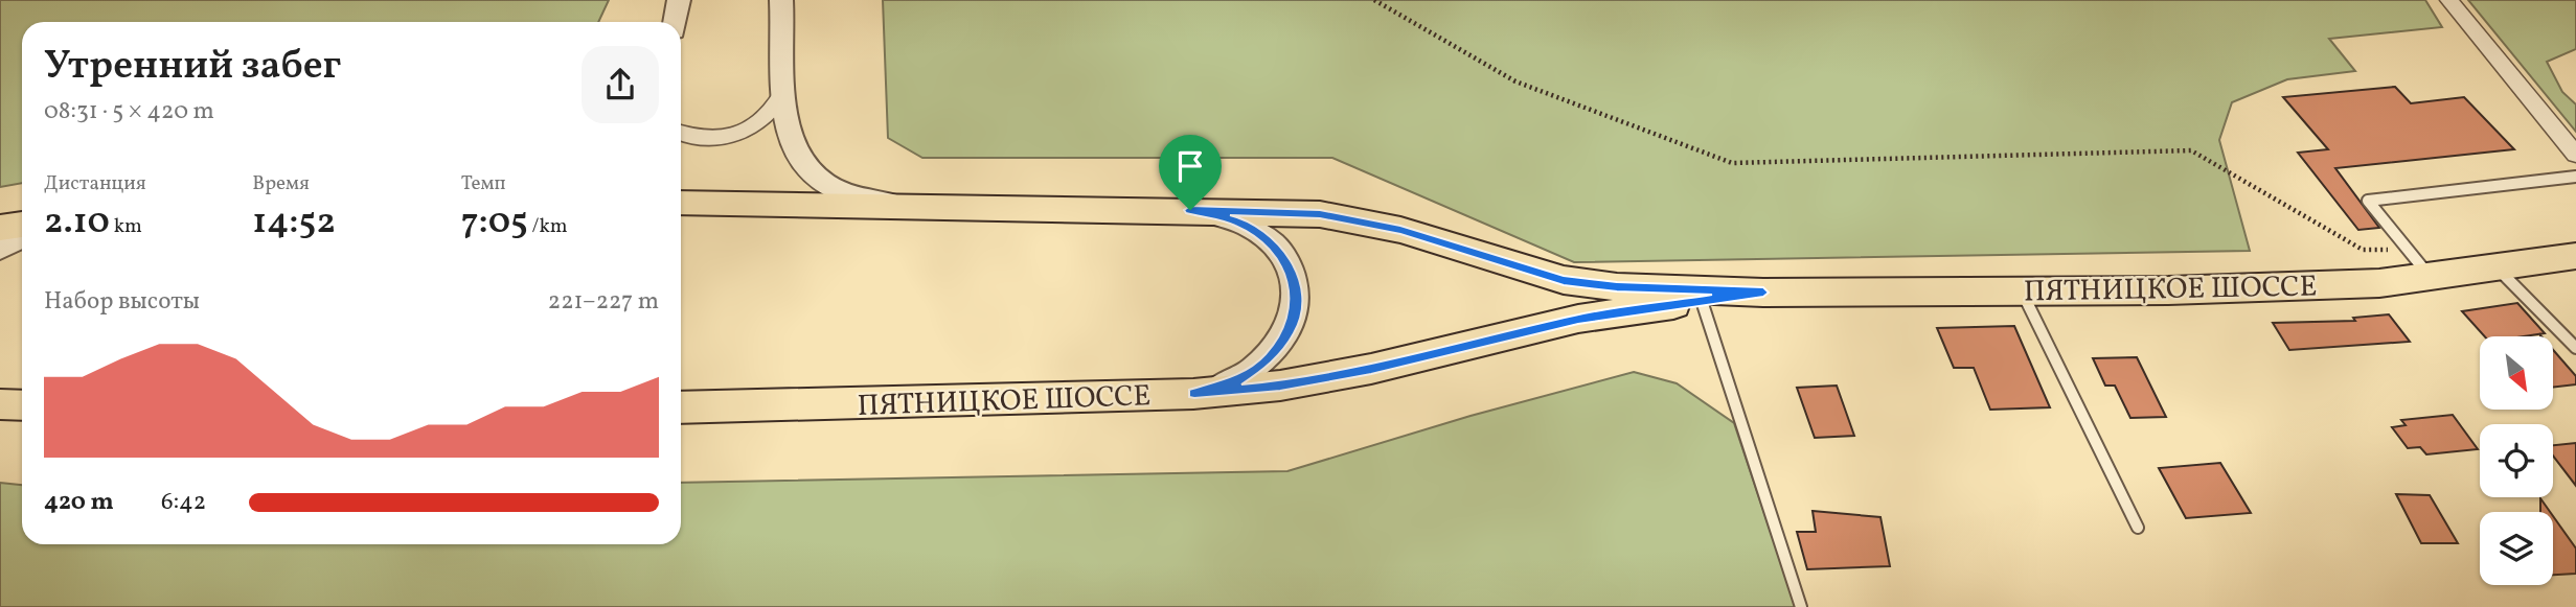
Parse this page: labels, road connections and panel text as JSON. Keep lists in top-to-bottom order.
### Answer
{
  "streets": {
    "main road": ["ПЯТНИЦКОЕ ШОССЕ"]
  },
  "north": "bottom right",
  "page": {
    "heading": ["Утренний забег", "08:31 · 5 × 420 m"],
    "stats": [
      ["Дистанция", "2.10 km"],
      ["Время", "14:52"],
      ["Темп", "7:05 /km"]
    ],
    "chart": ["Набор высоты", "221–227 m"],
    "list": [
      {
        "name": "420 m",
        "note": "6:42"
      }
    ]
  }
}
